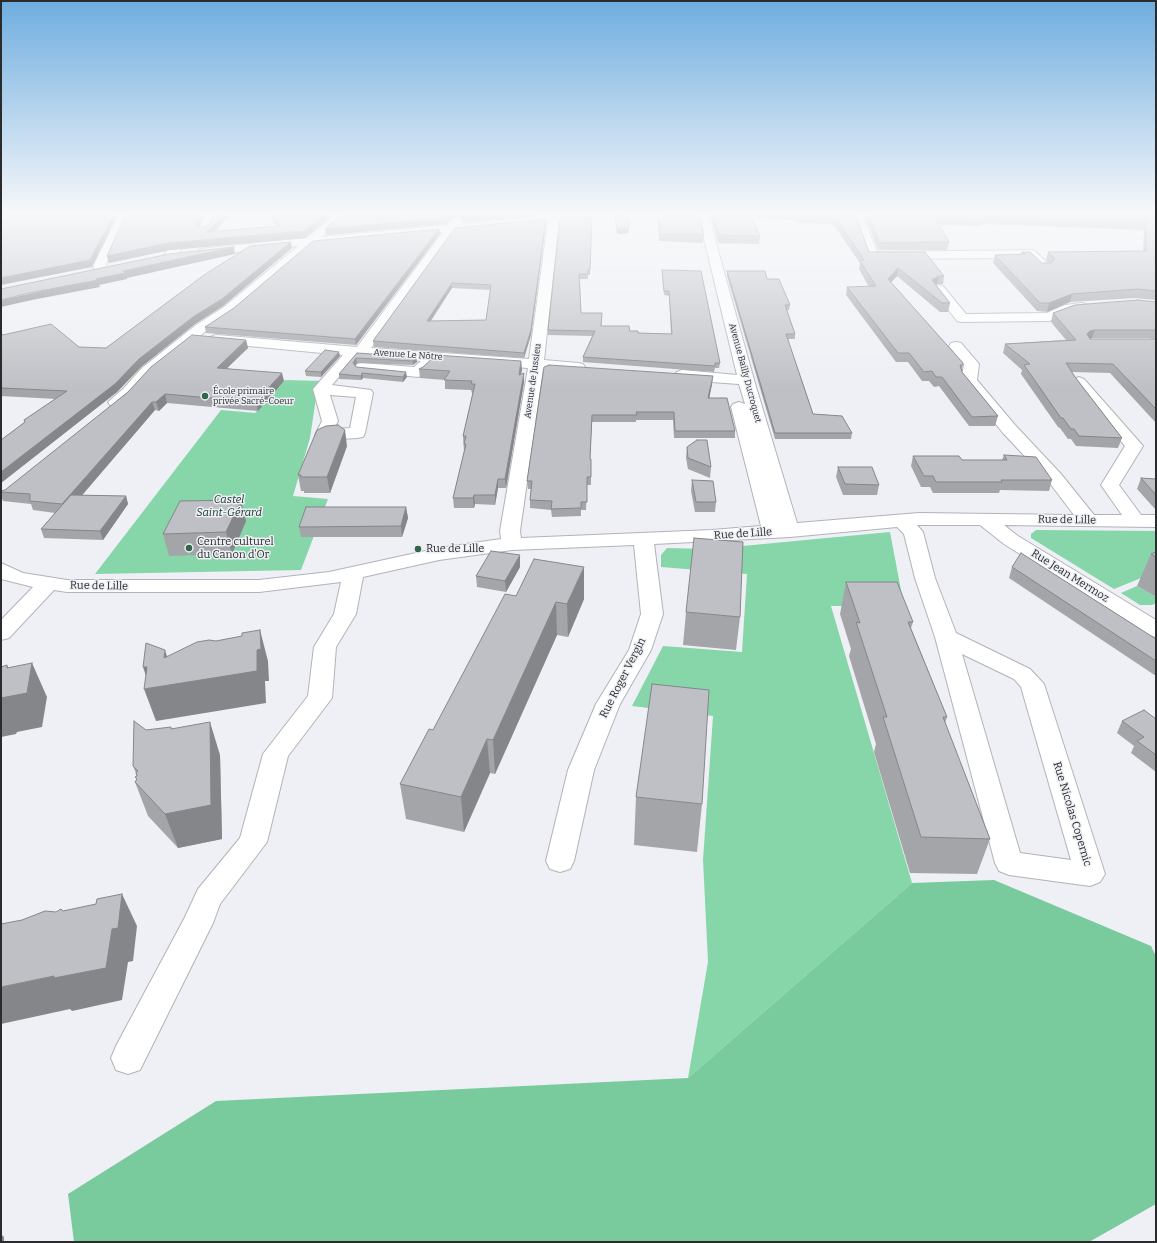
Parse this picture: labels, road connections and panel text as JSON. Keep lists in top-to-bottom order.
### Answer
{
  "streets": {
    "street": [
      "Avenue Le Nôtre",
      "Avenue Bailly Ducroquet",
      "Avenue de Jussieu",
      "Rue de Lille",
      "Rue Jean Mermoz",
      "Rue Roger Vergin",
      "Rue Nicolas Copernic"
    ]
  },
  "crossings": [
    ["Avenue Le Nôtre", "Avenue de Jussieu"],
    ["Avenue Bailly Ducroquet", "Rue de Lille"],
    ["Avenue de Jussieu", "Rue de Lille"],
    ["Rue de Lille", "Rue Jean Mermoz"],
    ["Rue de Lille", "Rue Roger Vergin"],
    ["Rue de Lille", "Rue Nicolas Copernic"]
  ],
  "parks": ["Castel Saint-Gérard"],
  "places": ["École primaire privée Sacré-Coeur", "Centre culturel du Canon d'Or", "Rue de Lille"]
}
